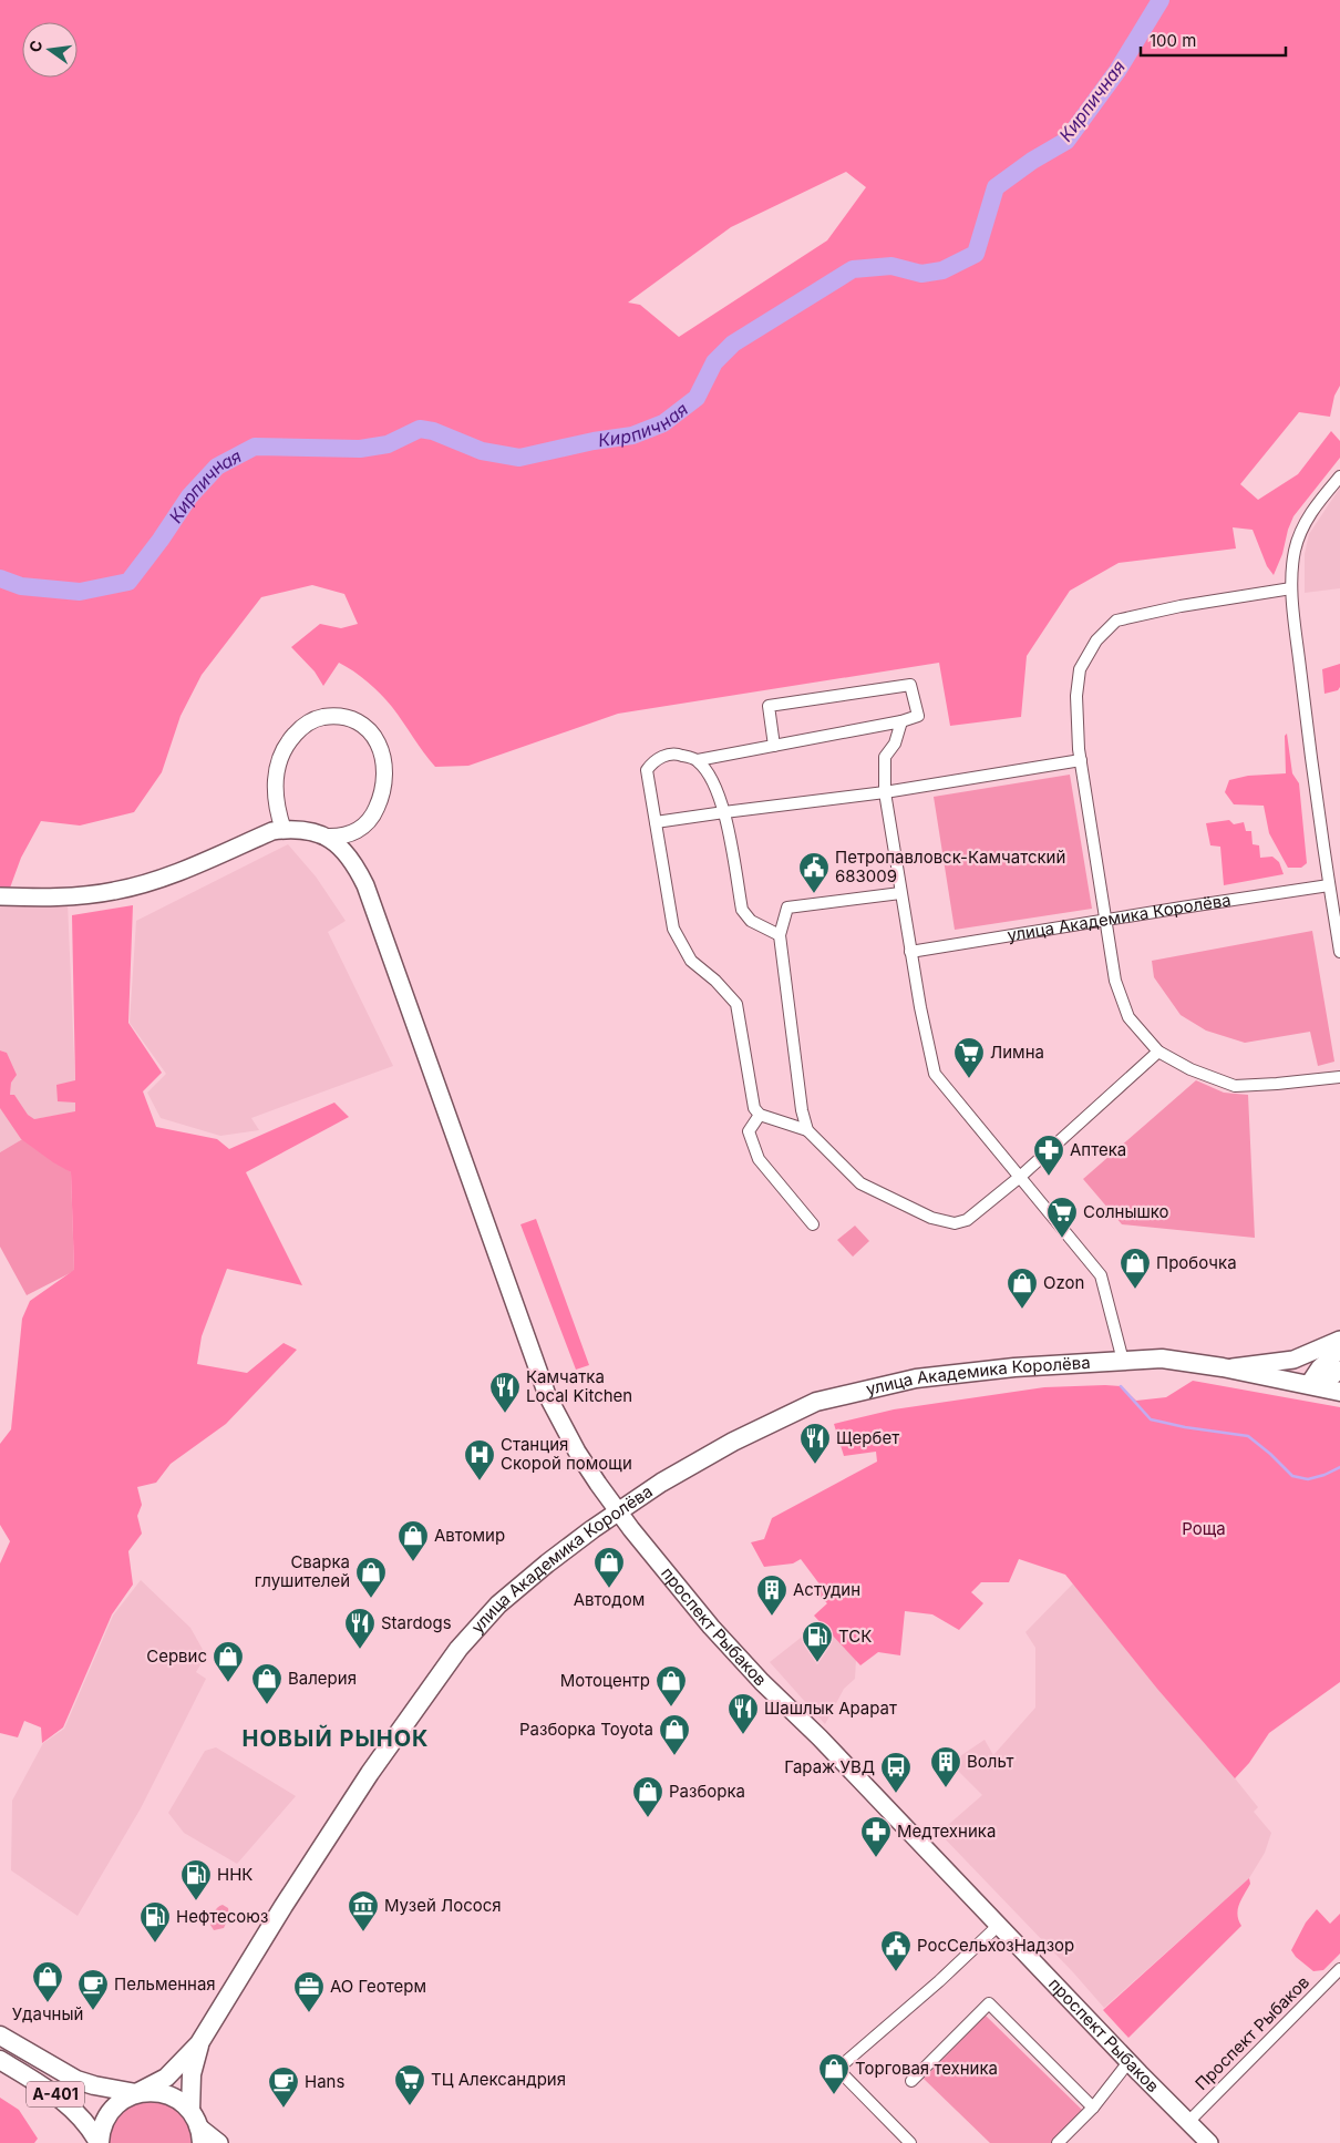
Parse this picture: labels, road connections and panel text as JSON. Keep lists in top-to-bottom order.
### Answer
{
  "streets": {
    "main road": ["улица Академика Королёва", "проспект Рыбаков", "А-401"],
    "street": ["Проспект Рыбаков"]
  },
  "crossings": [
    ["улица Академика Королёва", "проспект Рыбаков"],
    ["улица Академика Королёва", "А-401"],
    ["проспект Рыбаков", "Проспект Рыбаков"]
  ],
  "districts": ["НОВЫЙ РЫНОК"],
  "water": ["Кирпичная"],
  "parks": ["Роща"],
  "places": {
    "public building": ["Петропавловск-Камчатский 683009", "РосСельхозНадзор"],
    "supermarket": ["Лимна", "Солнышко", "ТЦ Александрия"],
    "pharmacy": ["Аптека", "Медтехника"],
    "shop": [
      "Пробочка",
      "Ozon",
      "Автомир",
      "Автодом",
      "Сварка глушителей",
      "Сервис",
      "Валерия",
      "Мотоцентр",
      "Разборка Toyota",
      "Разборка",
      "Удачный",
      "Торговая техника"
    ],
    "restaurant": [
      "Камчатка Local Kitchen",
      "Щербет",
      "Stardogs",
      "Шашлык Арарат"
    ],
    "hospital": ["Станция Скорой помощи"],
    "building": ["Астудин", "Вольт"],
    "fuel station": ["ТСК", "ННК", "Нефтесоюз"],
    "bus stop": ["Гараж УВД"],
    "museum": ["Музей Лосося"],
    "cafe": ["Пельменная", "Hans"],
    "office": ["АО Геотерм"]
  },
  "scale_bar": "100 m",
  "north": "left"
}
